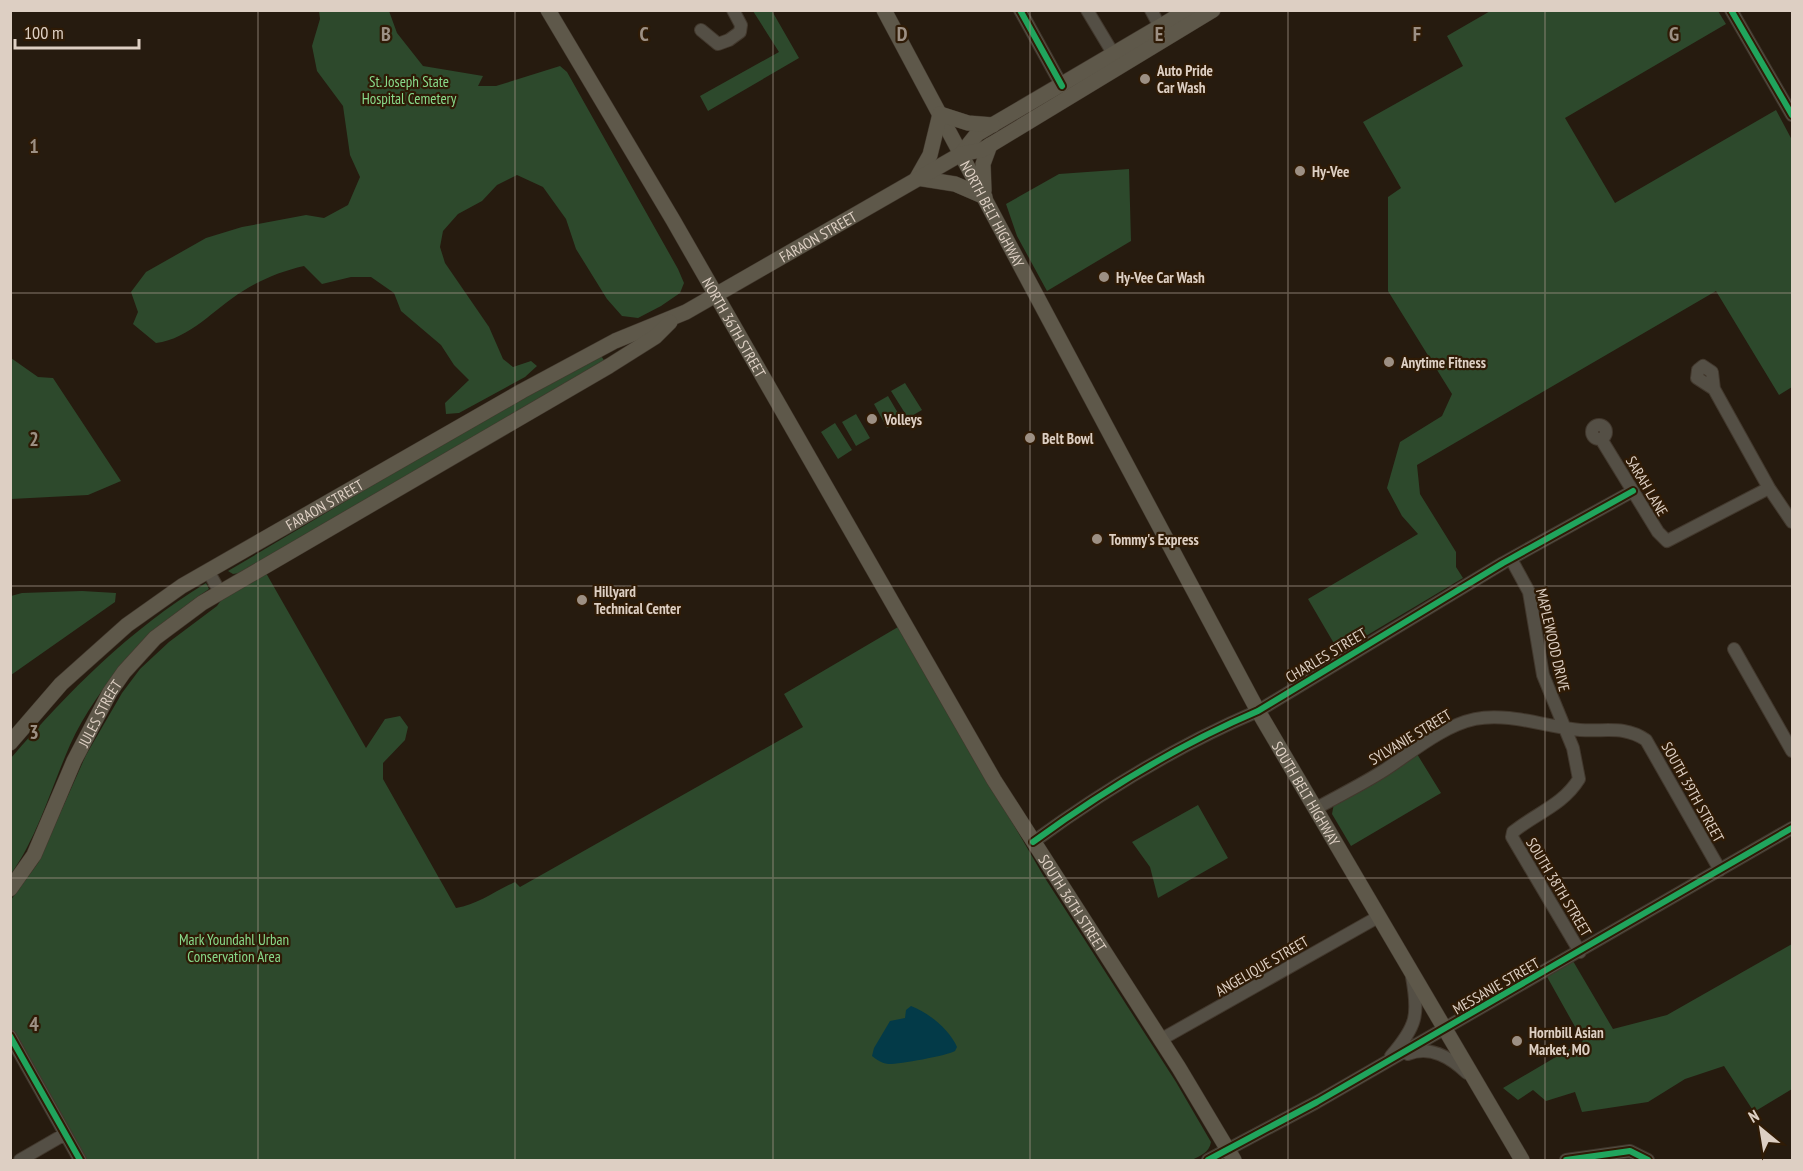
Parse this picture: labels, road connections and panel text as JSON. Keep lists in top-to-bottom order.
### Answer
{
  "streets": {
    "main road": [
      "NORTH BELT HIGHWAY",
      "FARAON STREET",
      "NORTH 36TH STREET",
      "JULES STREET",
      "SOUTH BELT HIGHWAY",
      "SOUTH 36TH STREET"
    ],
    "street": [
      "SARAH LANE",
      "MAPLEWOOD DRIVE",
      "CHARLES STREET",
      "SYLVANIE STREET",
      "SOUTH 39TH STREET",
      "SOUTH 38TH STREET",
      "ANGELIQUE STREET",
      "MESSANIE STREET"
    ]
  },
  "crossings": [
    ["NORTH BELT HIGHWAY", "FARAON STREET"],
    ["NORTH BELT HIGHWAY", "SOUTH BELT HIGHWAY"],
    ["FARAON STREET", "NORTH 36TH STREET"],
    ["FARAON STREET", "JULES STREET"],
    ["NORTH 36TH STREET", "SOUTH 36TH STREET"],
    ["SARAH LANE", "CHARLES STREET"],
    ["MAPLEWOOD DRIVE", "CHARLES STREET"],
    ["MAPLEWOOD DRIVE", "SYLVANIE STREET"],
    ["MAPLEWOOD DRIVE", "SOUTH 39TH STREET"],
    ["MAPLEWOOD DRIVE", "SOUTH 38TH STREET"],
    ["CHARLES STREET", "SOUTH BELT HIGHWAY"],
    ["CHARLES STREET", "SOUTH 36TH STREET"],
    ["SYLVANIE STREET", "SOUTH 39TH STREET"],
    ["SYLVANIE STREET", "SOUTH BELT HIGHWAY"],
    ["SOUTH 39TH STREET", "MESSANIE STREET"],
    ["SOUTH BELT HIGHWAY", "ANGELIQUE STREET"],
    ["SOUTH BELT HIGHWAY", "MESSANIE STREET"],
    ["SOUTH 38TH STREET", "MESSANIE STREET"],
    ["SOUTH 36TH STREET", "ANGELIQUE STREET"],
    ["SOUTH 36TH STREET", "MESSANIE STREET"]
  ],
  "parks": ["St. Joseph State Hospital Cemetery", "Mark Youndahl Urban Conservation Area"],
  "places": [
    "Auto Pride Car Wash",
    "Hy-Vee",
    "Hy-Vee Car Wash",
    "Anytime Fitness",
    "Volleys",
    "Belt Bowl",
    "Tommy's Express",
    "Hillyard Technical Center",
    "Hornbill Asian Market, MO"
  ],
  "scale_bar": "100 m",
  "north": "top left",
  "grid": {
    "columns": [
      "B",
      "C",
      "D",
      "E",
      "F",
      "G"
    ],
    "rows": [
      "1",
      "2",
      "3",
      "4"
    ]
  }
}
